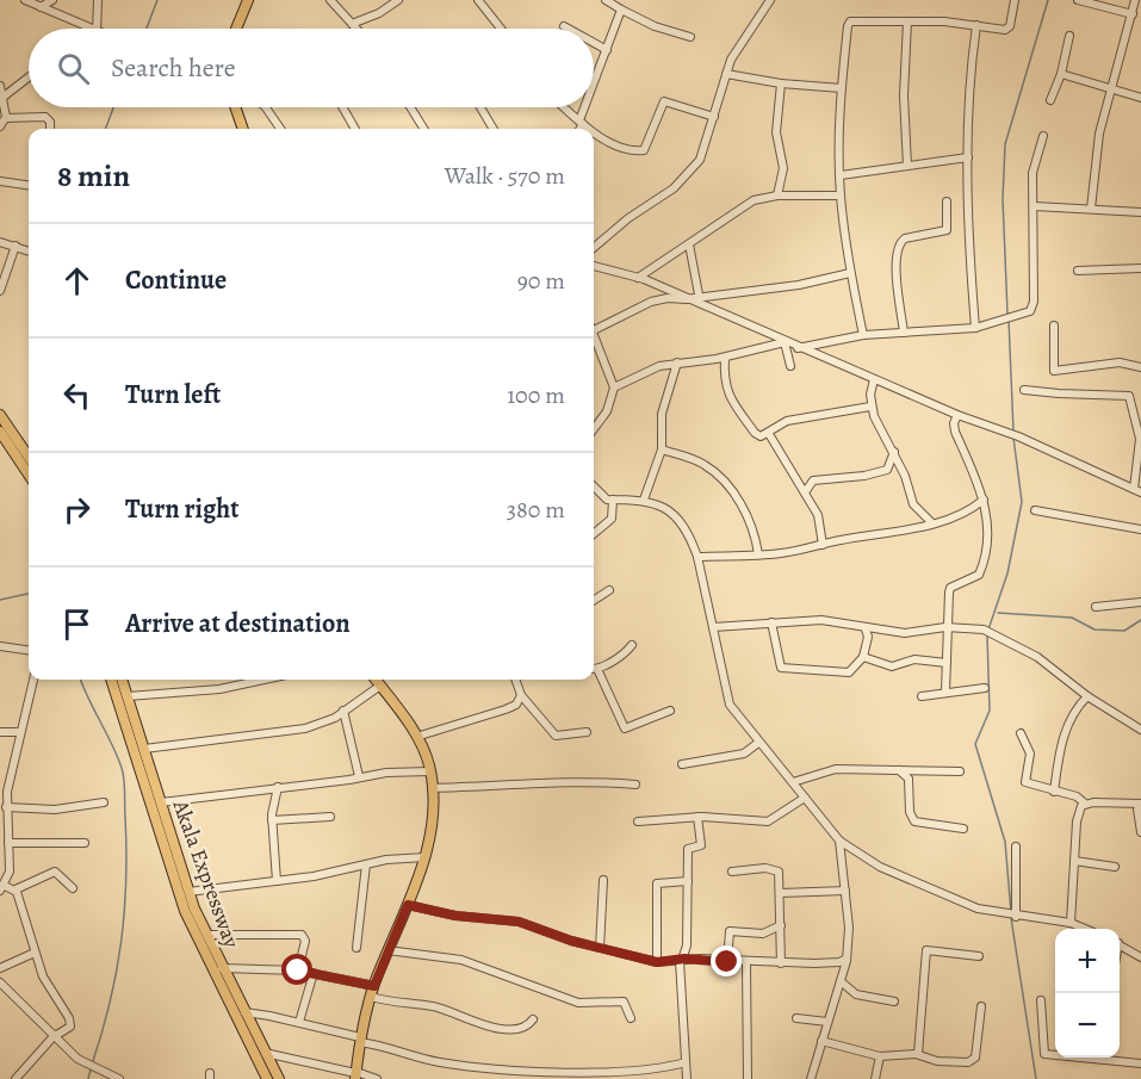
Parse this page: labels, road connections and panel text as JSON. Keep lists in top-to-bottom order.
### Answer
{
  "streets": {
    "main road": ["Akala Expressway"]
  },
  "page": {
    "search": "Search here",
    "heading": ["8 min", "Walk · 570 m"],
    "list": [
      ["Continue", "90 m"],
      ["Turn left", "100 m"],
      ["Turn right", "380 m"],
      "Arrive at destination"
    ],
    "map_buttons": ["+", "−"]
  }
}
